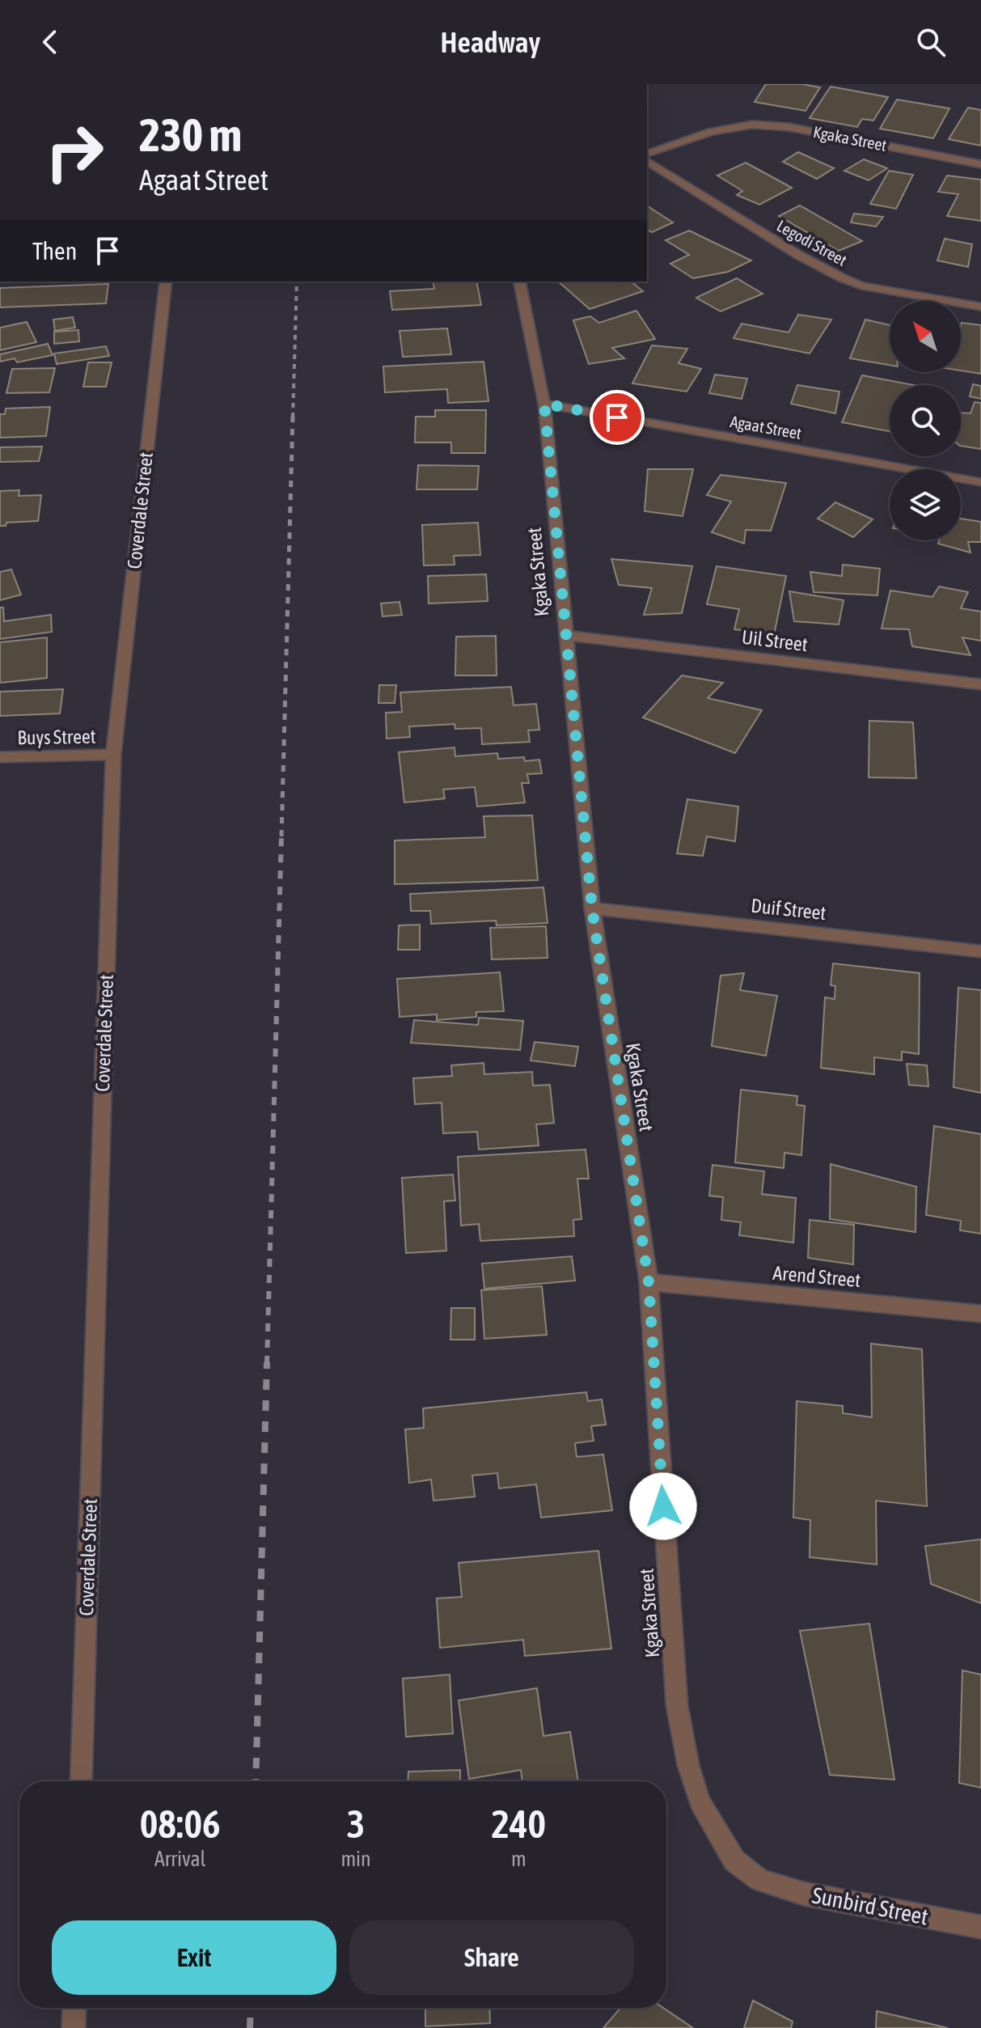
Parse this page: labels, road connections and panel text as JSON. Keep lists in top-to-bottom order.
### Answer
{
  "streets": {
    "street": [
      "Kgaka Street",
      "Legodi Street",
      "Agaat Street",
      "Coverdale Street",
      "Uil Street",
      "Buys Street",
      "Duif Street",
      "Arend Street",
      "Sunbird Street"
    ]
  },
  "crossings": [
    ["Kgaka Street", "Agaat Street"],
    ["Kgaka Street", "Uil Street"],
    ["Kgaka Street", "Duif Street"],
    ["Kgaka Street", "Arend Street"],
    ["Kgaka Street", "Sunbird Street"],
    ["Coverdale Street", "Buys Street"]
  ],
  "north": "top left",
  "page": {
    "header": "Headway",
    "turn": ["230 m", "Agaat Street"],
    "then": "Then",
    "eta": [
      "08:06",
      "Arrival",
      "3",
      "min",
      "240",
      "m"
    ],
    "buttons": ["Exit", "Share"]
  }
}
